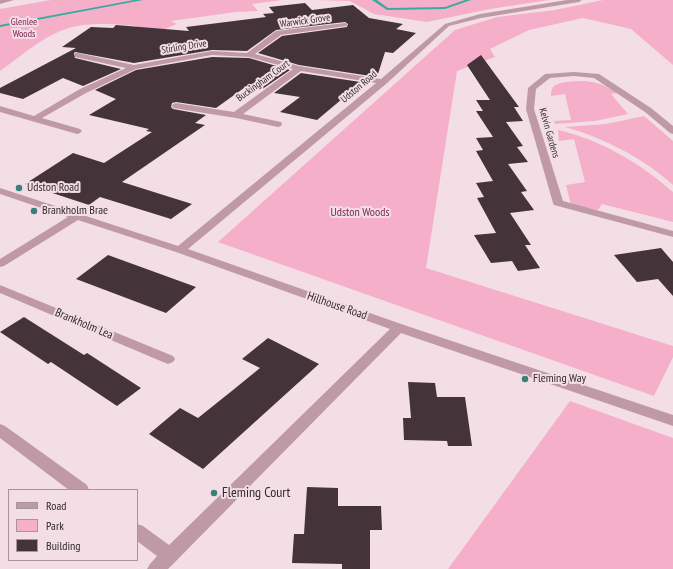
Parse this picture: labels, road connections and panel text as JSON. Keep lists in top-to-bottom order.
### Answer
{
  "streets": {
    "street": [
      "Warwick Grove",
      "Stirling Drive",
      "Buckingham Court",
      "Udston Road",
      "Kelvin Gardens",
      "Hillhouse Road",
      "Brankholm Lea"
    ]
  },
  "crossings": [
    ["Warwick Grove", "Stirling Drive"],
    ["Stirling Drive", "Buckingham Court"],
    ["Stirling Drive", "Udston Road"],
    ["Udston Road", "Hillhouse Road"]
  ],
  "parks": ["Glenlee Woods", "Udston Woods"],
  "places": [
    "Udston Road",
    "Brankholm Brae",
    "Fleming Way",
    "Fleming Court"
  ],
  "legend": ["Road", "Park", "Building"]
}
